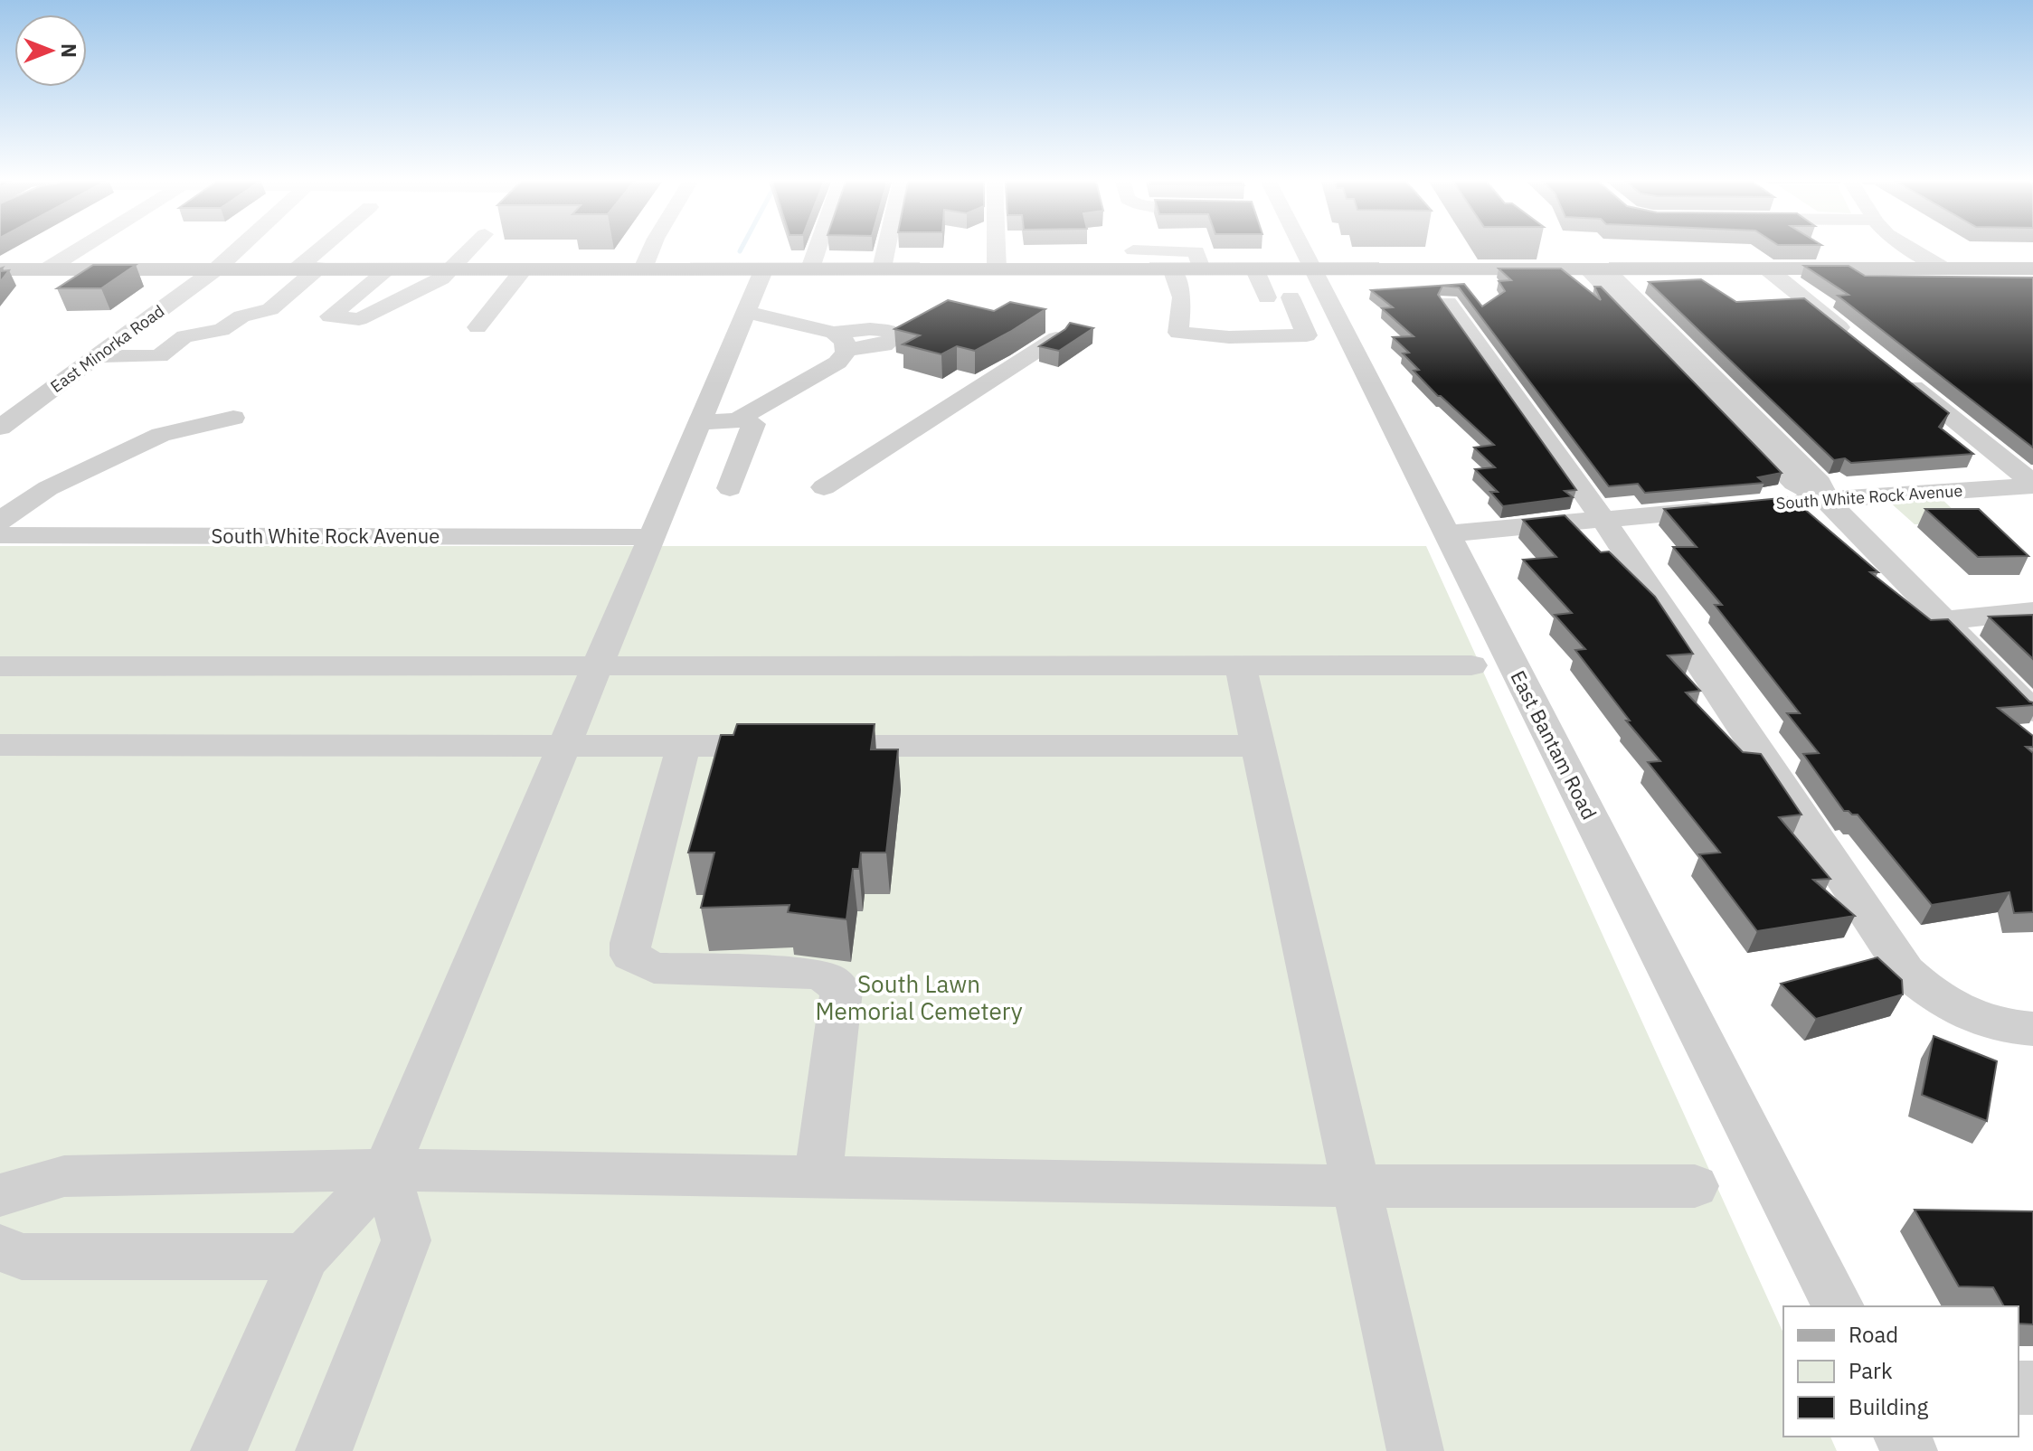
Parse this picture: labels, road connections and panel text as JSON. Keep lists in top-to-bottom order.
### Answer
{
  "streets": {
    "street": ["East Minorka Road", "South White Rock Avenue", "East Bantam Road"]
  },
  "parks": ["South Lawn Memorial Cemetery"],
  "legend": ["Road", "Park", "Building"],
  "north": "right"
}
